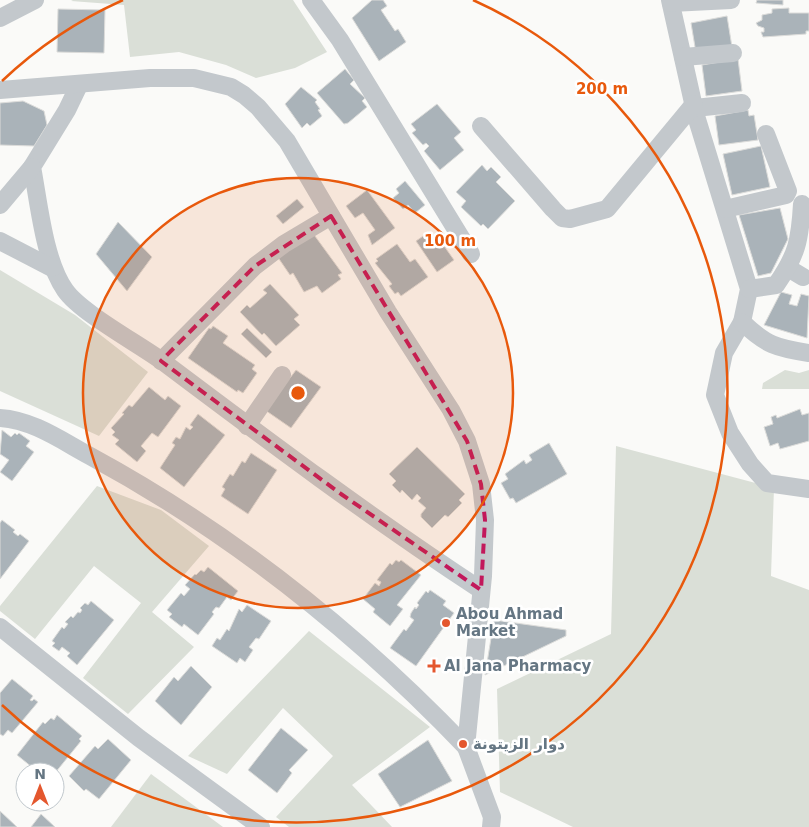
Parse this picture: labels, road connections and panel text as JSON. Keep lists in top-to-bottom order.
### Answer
{
  "places": {
    "other": ["Abou Ahmad Market", "دوار الزيتونة"],
    "health": ["Al Jana Pharmacy"]
  },
  "north": "top",
  "rings": ["200 m", "100 m"]
}
